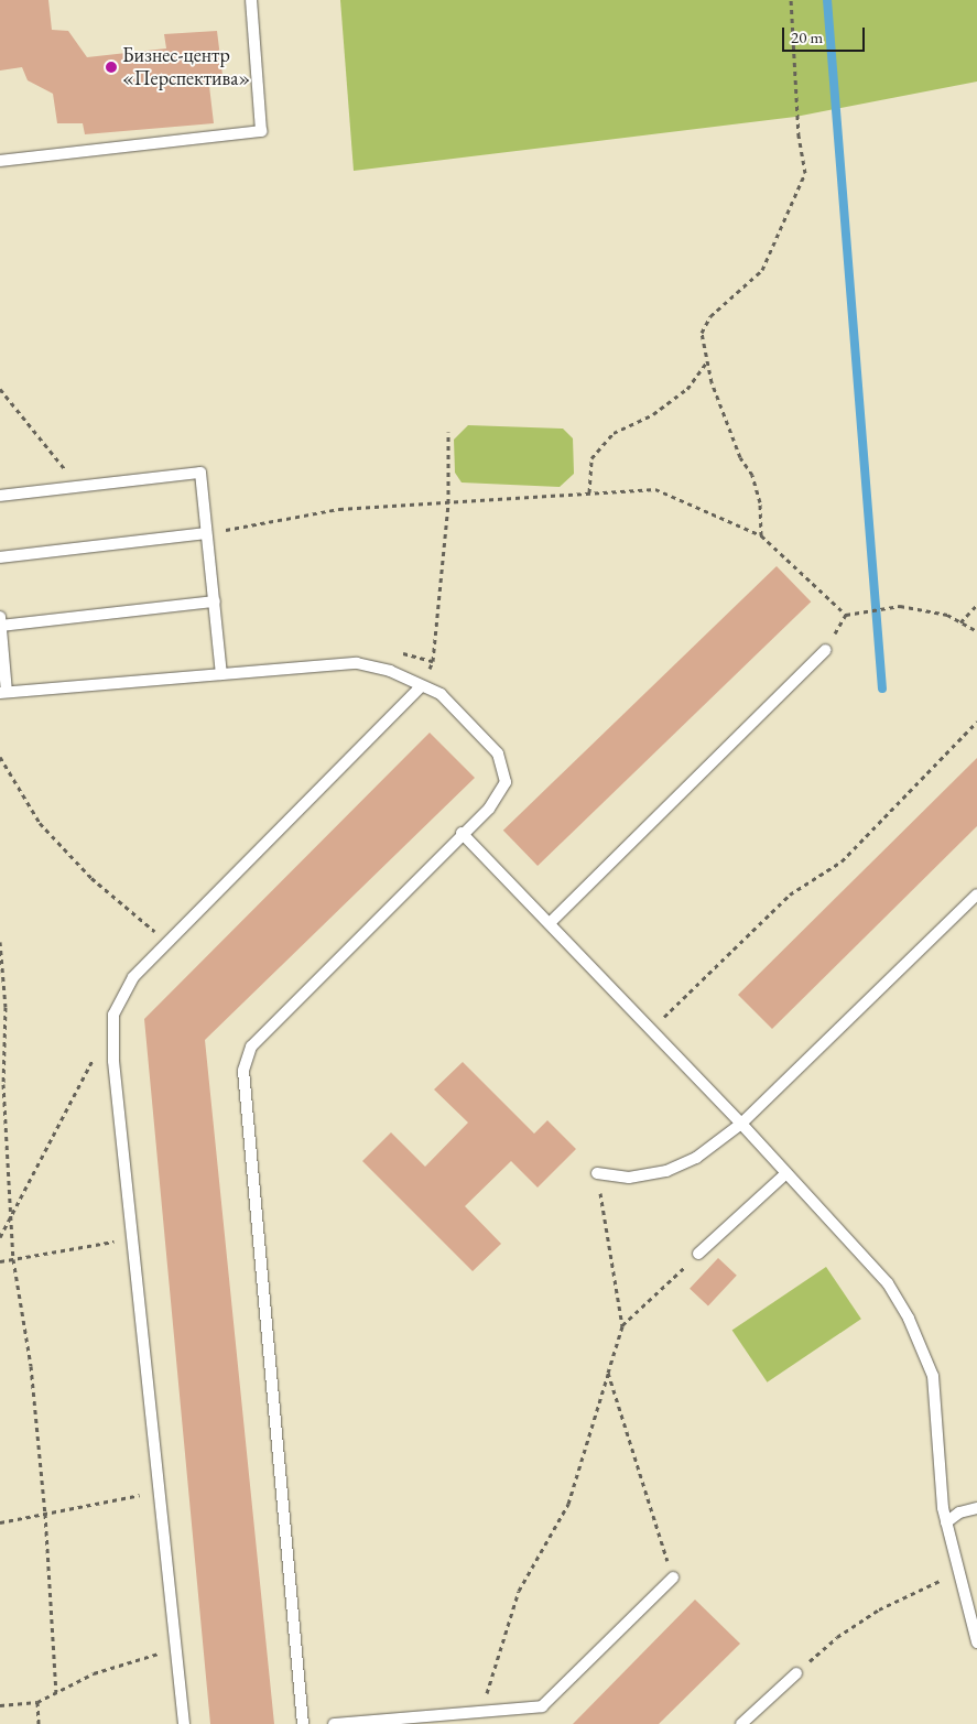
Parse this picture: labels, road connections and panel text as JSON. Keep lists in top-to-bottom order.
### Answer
{
  "places": ["Бизнес-центр «Перспектива»"],
  "scale_bar": "20 m"
}
